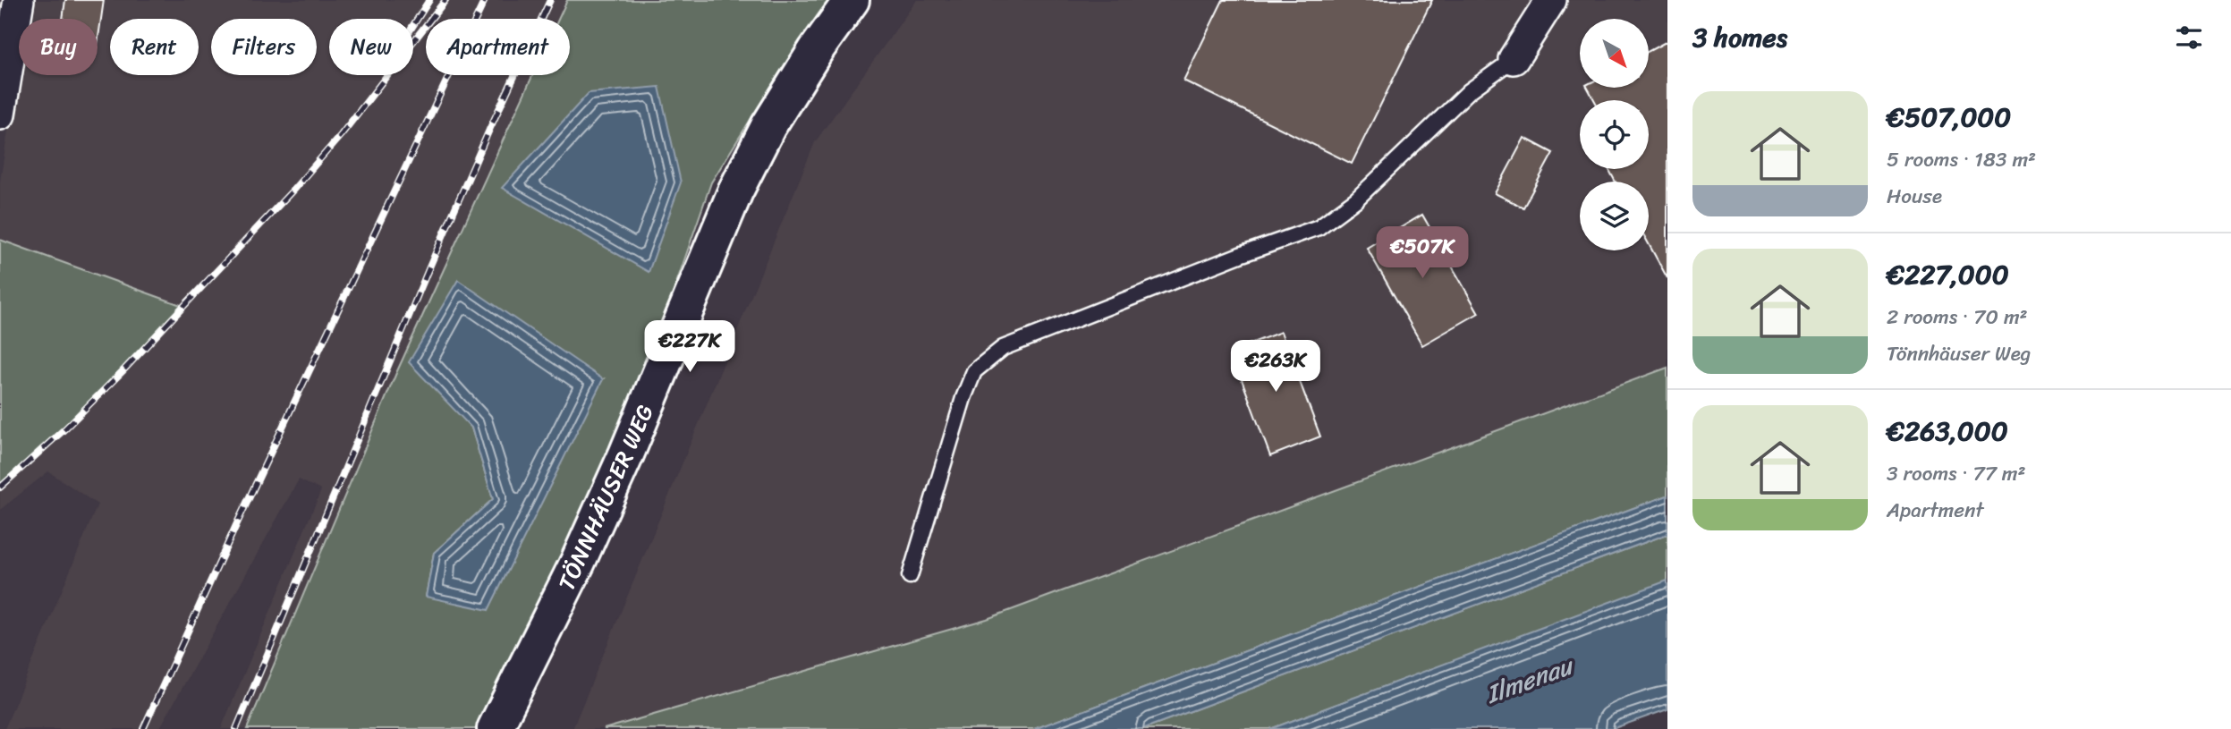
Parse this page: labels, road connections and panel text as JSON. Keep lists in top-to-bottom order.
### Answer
{
  "streets": {
    "main road": ["TÖNNHÄUSER WEG"]
  },
  "water": ["Ilmenau"],
  "north": "bottom right",
  "page": {
    "heading": "3 homes",
    "chip": [
      "Buy",
      "Rent",
      "Filters",
      "New",
      "Apartment"
    ],
    "list": [
      {
        "name": "€507,000",
        "note": "5 rooms · 183 m² · House"
      },
      {
        "name": "€227,000",
        "note": "2 rooms · 70 m² · Tönnhäuser Weg"
      },
      {
        "name": "€263,000",
        "note": "3 rooms · 77 m² · Apartment"
      }
    ],
    "price": ["€507K", "€227K", "€263K"]
  }
}
